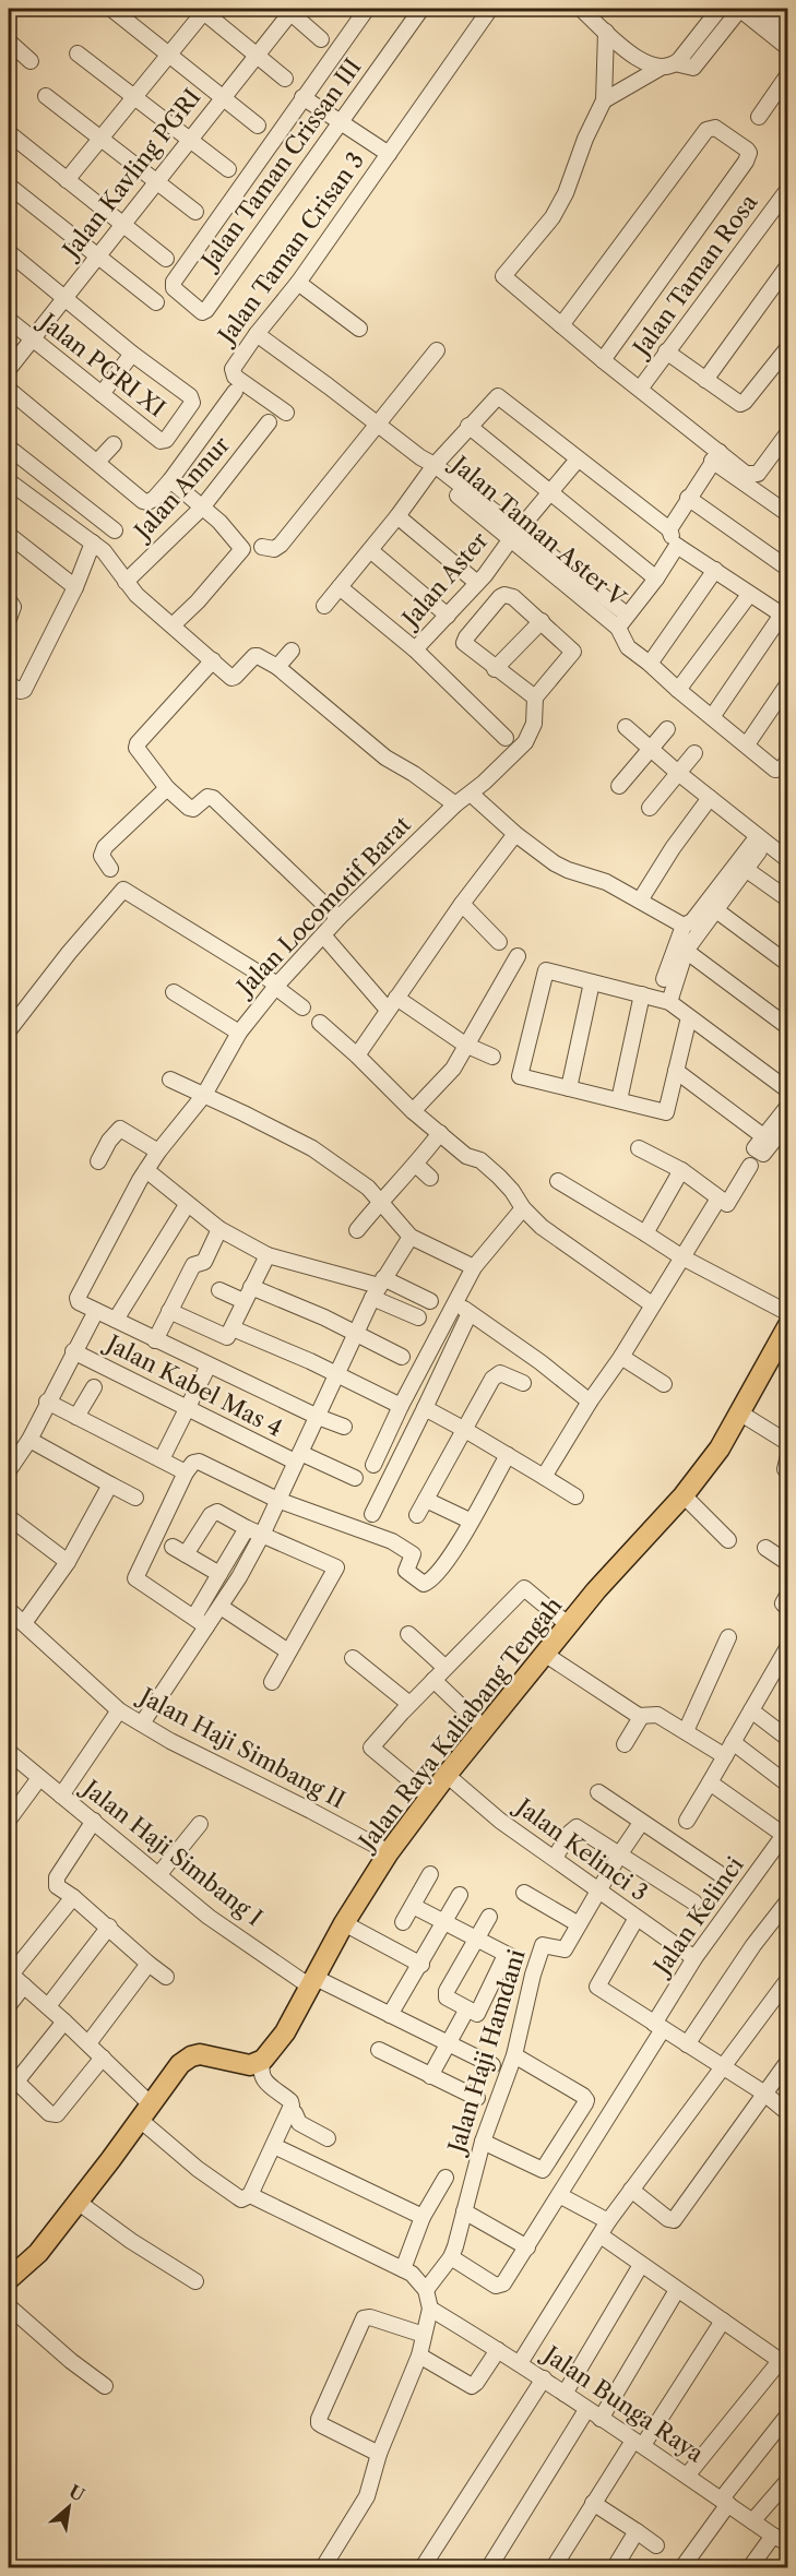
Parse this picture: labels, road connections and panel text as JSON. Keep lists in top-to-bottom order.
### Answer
{
  "streets": {
    "main road": ["Jalan Raya Kaliabang Tengah"],
    "street": [
      "Jalan Taman Crissan III",
      "Jalan Kavling PGRI",
      "Jalan Taman Crisan 3",
      "Jalan Taman Rosa",
      "Jalan PGRI XI",
      "Jalan Annur",
      "Jalan Taman Aster V",
      "Jalan Aster",
      "Jalan Locomotif Barat",
      "Jalan Kabel Mas 4",
      "Jalan Haji Simbang II",
      "Jalan Kelinci 3",
      "Jalan Haji Simbang I",
      "Jalan Kelinci",
      "Jalan Haji Hamdani",
      "Jalan Bunga Raya"
    ]
  },
  "crossings": [
    ["Jalan Kavling PGRI", "Jalan PGRI XI"],
    ["Jalan Taman Crisan 3", "Jalan Taman Aster V"],
    ["Jalan Taman Aster V", "Jalan Aster"],
    ["Jalan Raya Kaliabang Tengah", "Jalan Haji Simbang II"],
    ["Jalan Raya Kaliabang Tengah", "Jalan Kelinci 3"],
    ["Jalan Raya Kaliabang Tengah", "Jalan Haji Simbang I"],
    ["Jalan Kelinci 3", "Jalan Kelinci"],
    ["Jalan Kelinci 3", "Jalan Haji Hamdani"],
    ["Jalan Kelinci", "Jalan Haji Hamdani"]
  ],
  "north": "top right"
}
